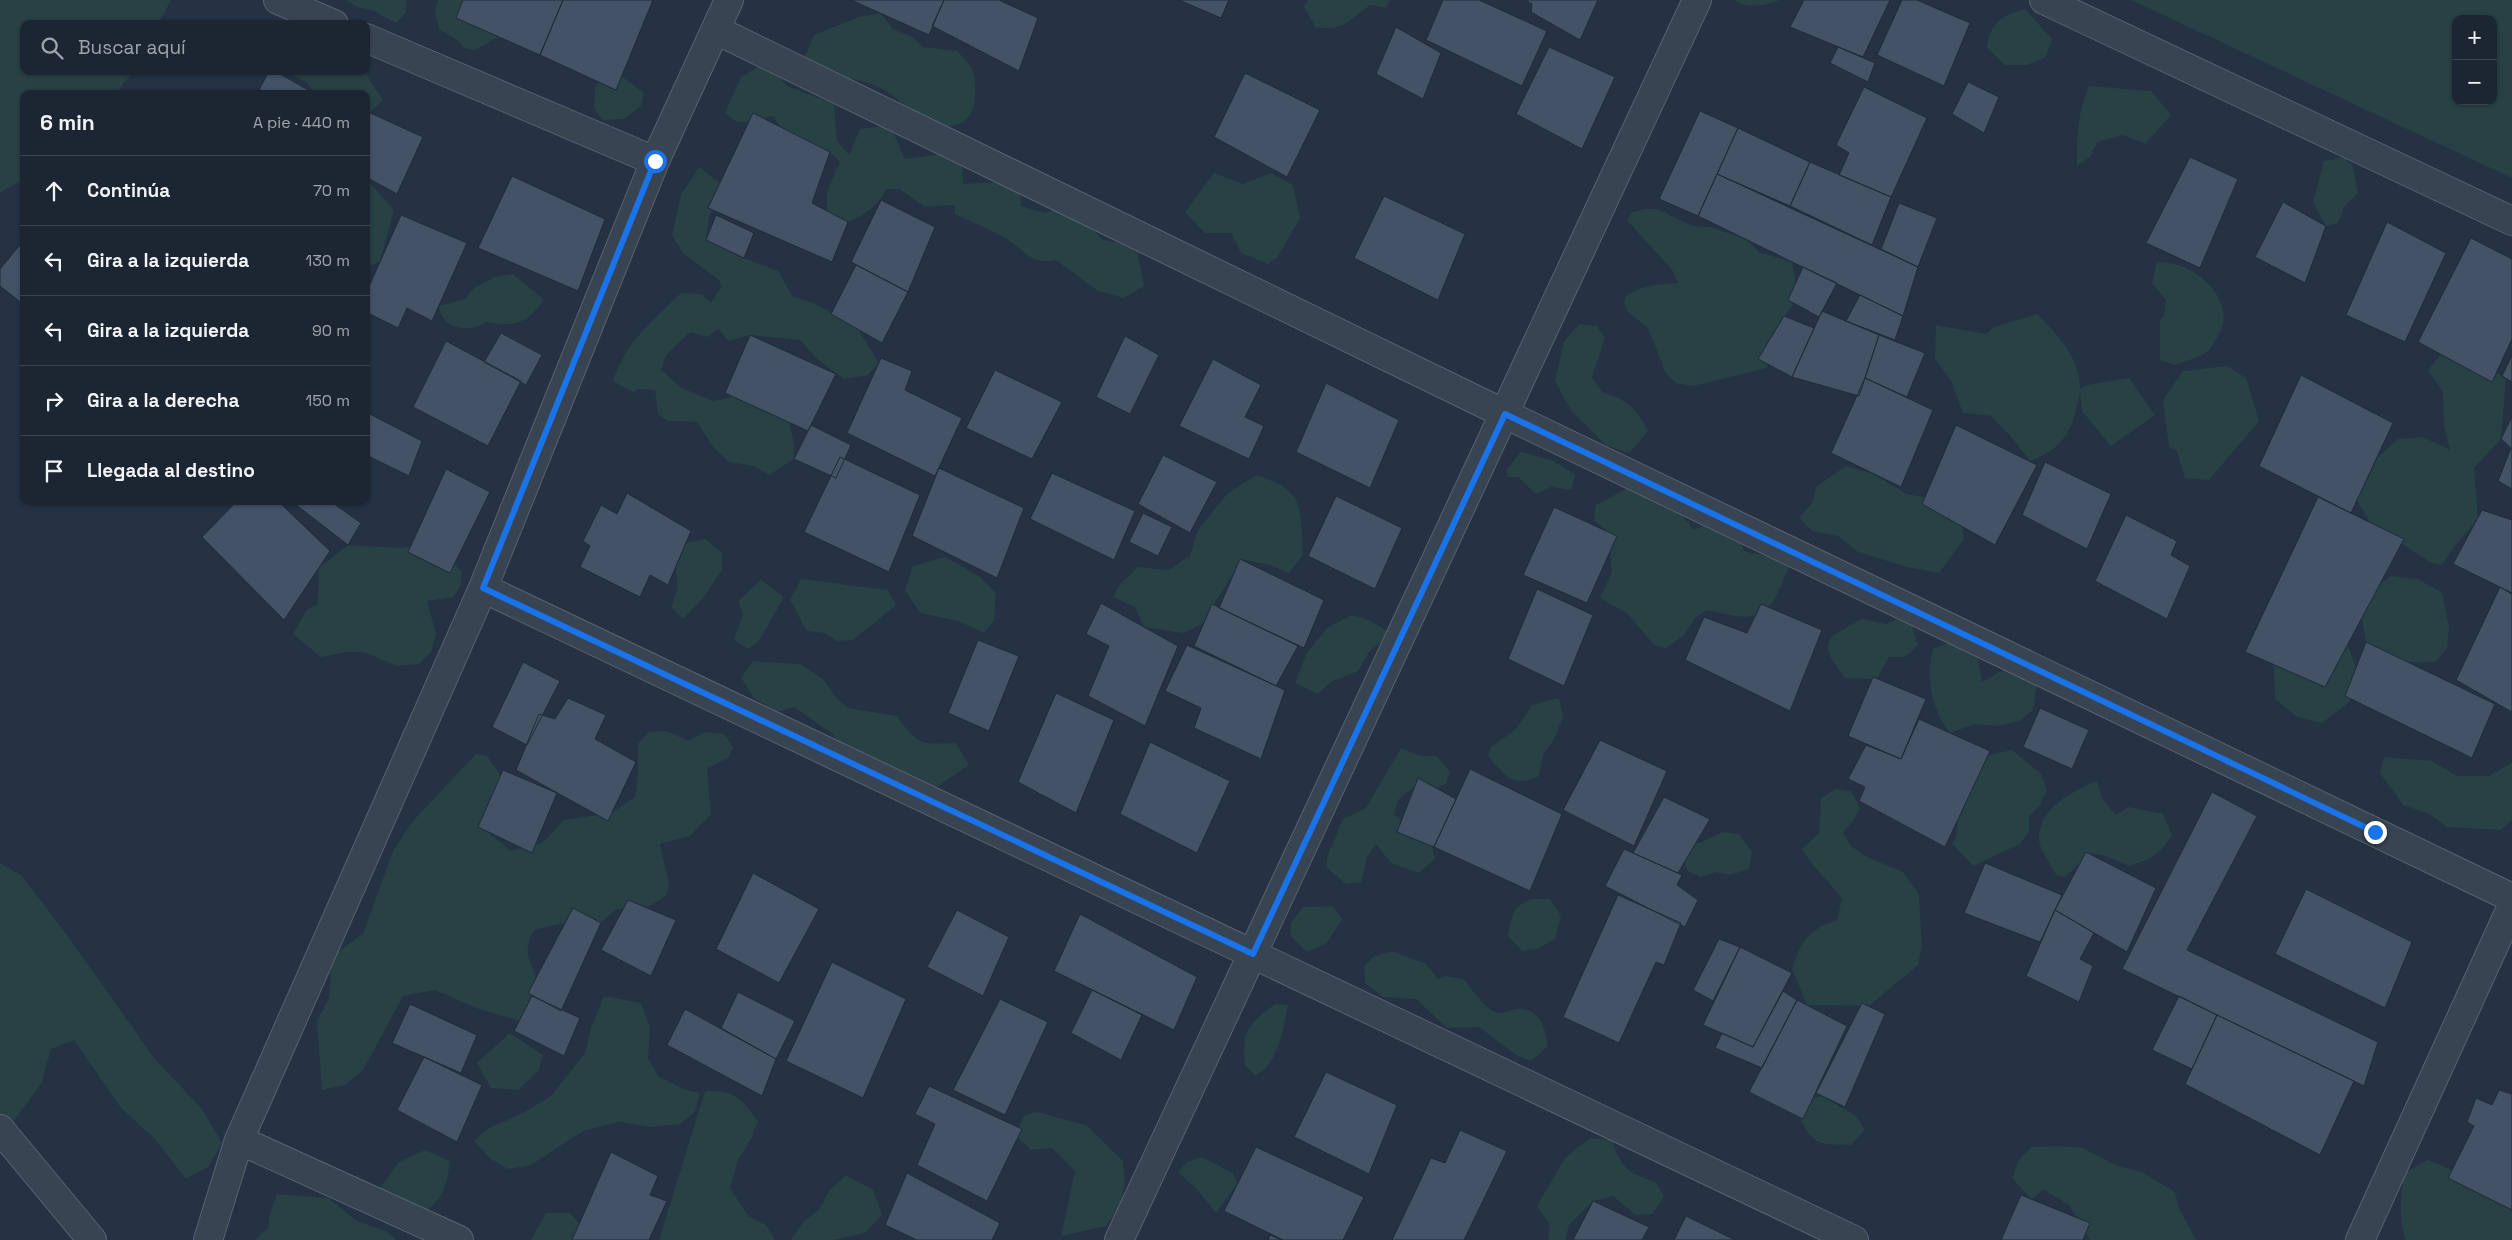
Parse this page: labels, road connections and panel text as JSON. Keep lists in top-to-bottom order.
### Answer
{
  "page": {
    "map_buttons": ["+", "−"],
    "search": "Buscar aquí",
    "heading": ["6 min", "A pie · 440 m"],
    "list": [
      ["Continúa", "70 m"],
      ["Gira a la izquierda", "130 m"],
      ["Gira a la izquierda", "90 m"],
      ["Gira a la derecha", "150 m"],
      "Llegada al destino"
    ]
  }
}
